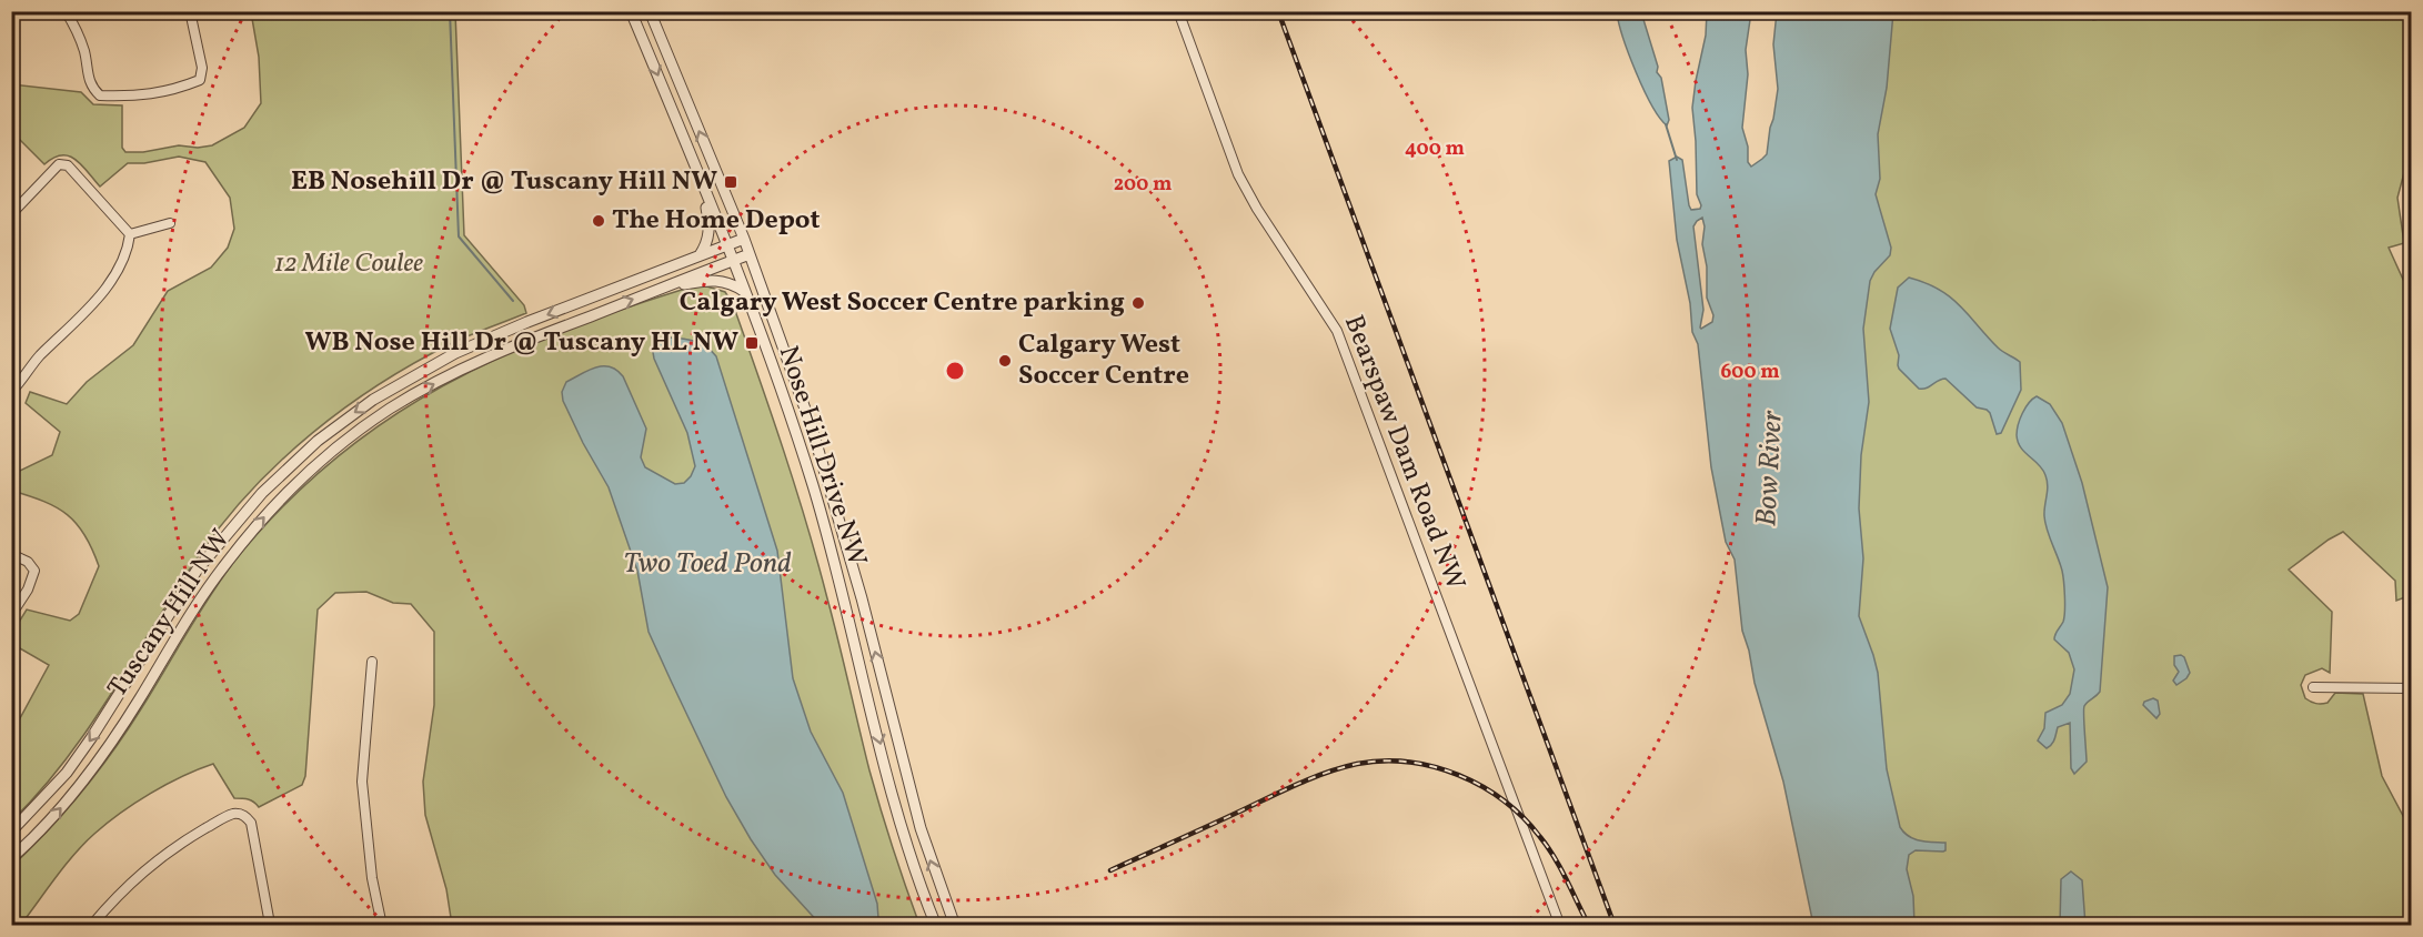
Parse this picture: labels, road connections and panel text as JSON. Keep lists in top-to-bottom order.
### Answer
{
  "streets": {
    "street": ["Bearspaw Dam Road NW", "Nose Hill Drive NW", "Tuscany Hill NW"]
  },
  "crossings": [
    ["Nose Hill Drive NW", "Tuscany Hill NW"]
  ],
  "water": ["Bow River", "Two Toed Pond"],
  "parks": ["12 Mile Coulee"],
  "places": {
    "transit": ["EB Nosehill Dr @ Tuscany Hill NW", "WB Nose Hill Dr @ Tuscany HL NW"],
    "other": ["The Home Depot", "Calgary West Soccer Centre parking", "Calgary West Soccer Centre"]
  },
  "rings": ["400 m", "200 m", "600 m"]
}
